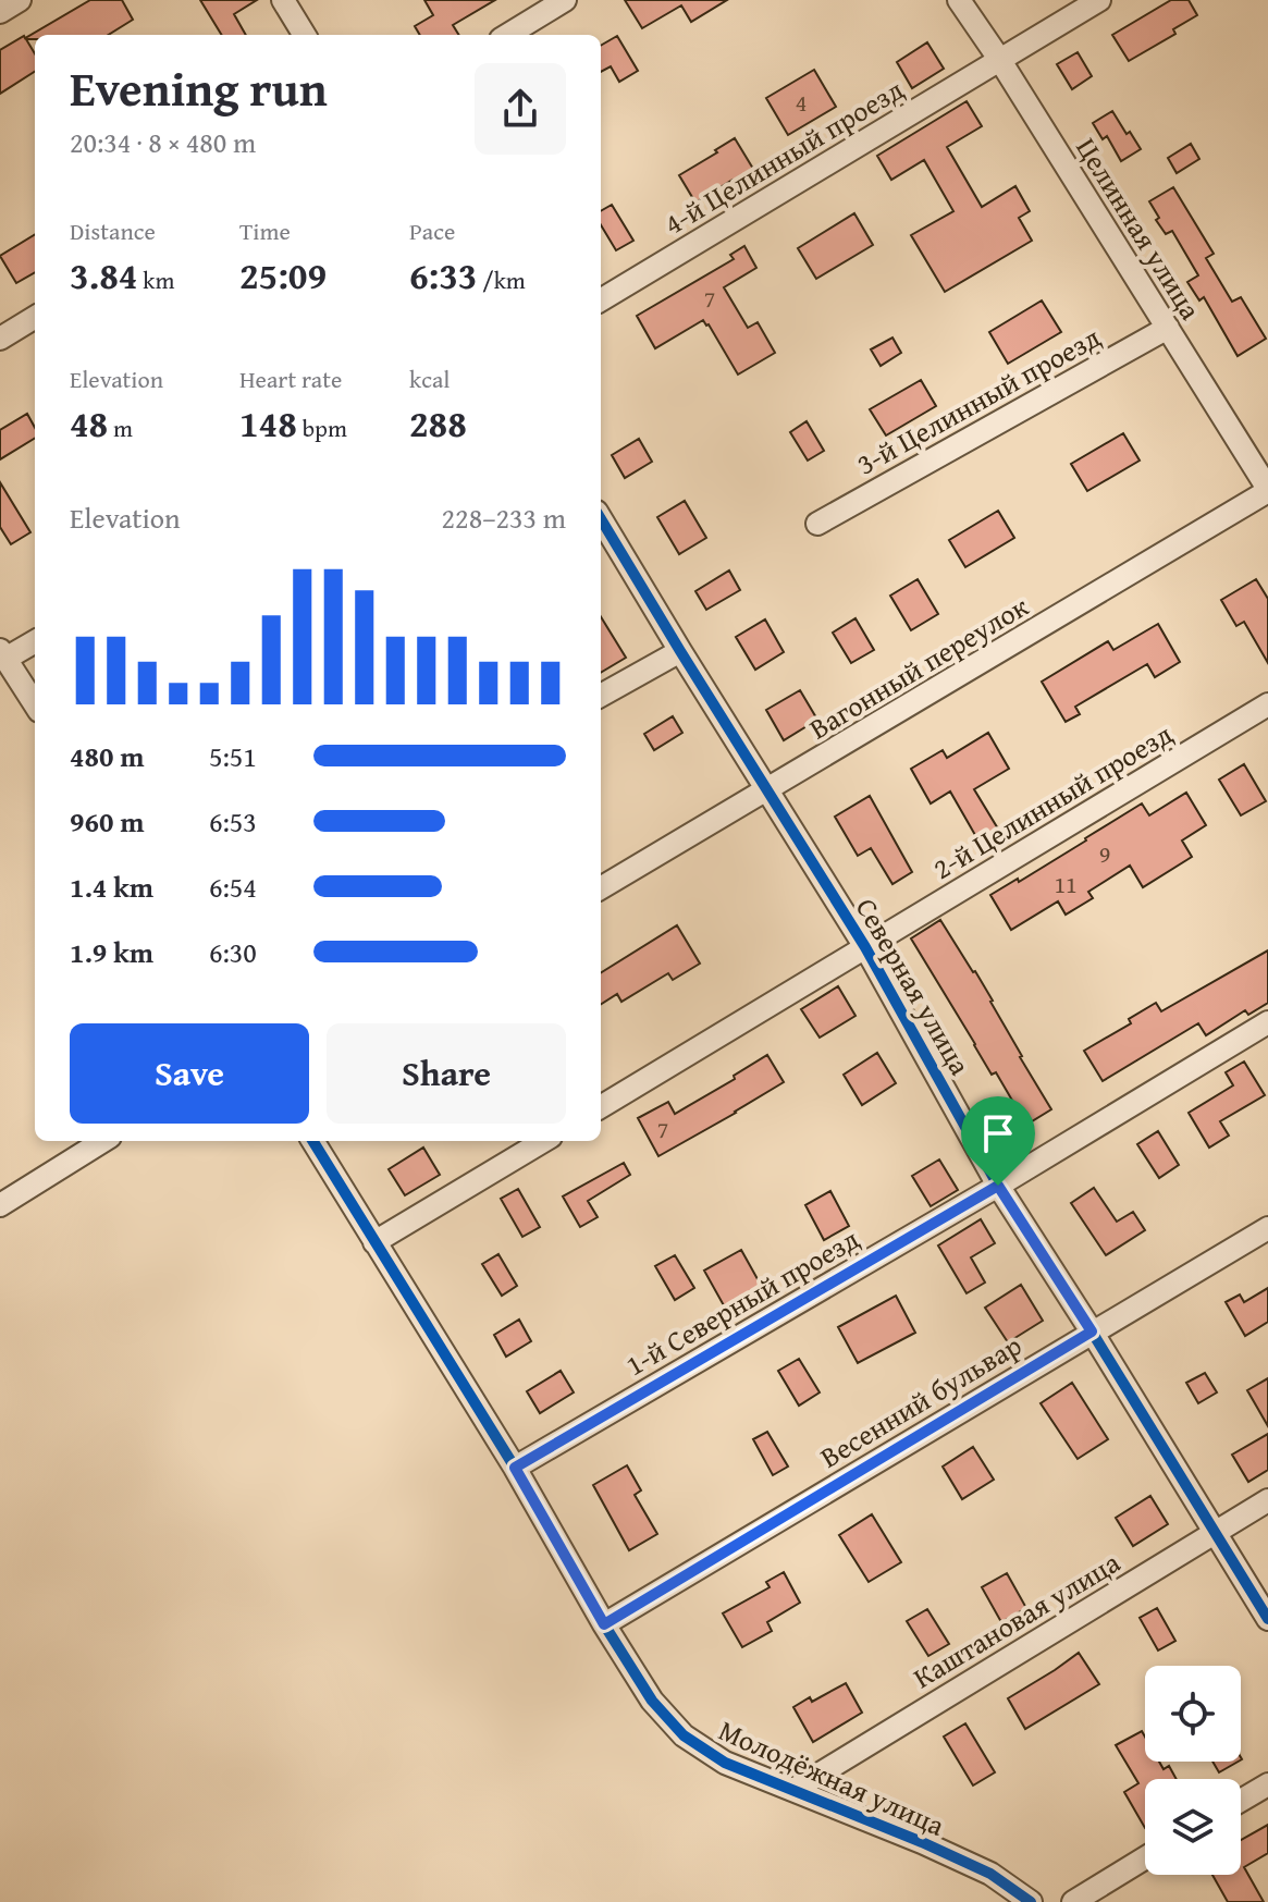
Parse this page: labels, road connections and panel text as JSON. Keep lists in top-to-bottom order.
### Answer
{
  "streets": {
    "street": [
      "4-й Целинный проезд",
      "Целинная улица",
      "3-й Целинный проезд",
      "Вагонный переулок",
      "2-й Целинный проезд",
      "Северная улица",
      "1-й Северный проезд",
      "Весенний бульвар",
      "Каштановая улица",
      "Молодёжная улица"
    ]
  },
  "crossings": [
    ["4-й Целинный проезд", "Целинная улица"],
    ["Целинная улица", "3-й Целинный проезд"],
    ["Целинная улица", "Вагонный переулок"],
    ["Вагонный переулок", "Северная улица"],
    ["2-й Целинный проезд", "Северная улица"],
    ["Северная улица", "1-й Северный проезд"],
    ["Северная улица", "Весенний бульвар"],
    ["Северная улица", "Каштановая улица"],
    ["1-й Северный проезд", "Молодёжная улица"],
    ["Весенний бульвар", "Молодёжная улица"],
    ["Каштановая улица", "Молодёжная улица"]
  ],
  "house_numbers": [
    "4",
    "7",
    "9",
    "11",
    "7"
  ],
  "page": {
    "heading": ["Evening run", "20:34 · 8 × 480 m"],
    "stats": [
      ["Distance", "3.84 km"],
      ["Time", "25:09"],
      ["Pace", "6:33 /km"],
      ["Elevation", "48 m"],
      ["Heart rate", "148 bpm"],
      ["kcal", "288"]
    ],
    "chart": ["Elevation", "228–233 m"],
    "list": [
      {
        "name": "480 m",
        "note": "5:51"
      },
      {
        "name": "960 m",
        "note": "6:53"
      },
      {
        "name": "1.4 km",
        "note": "6:54"
      },
      {
        "name": "1.9 km",
        "note": "6:30"
      }
    ],
    "buttons": ["Save", "Share"]
  }
}
